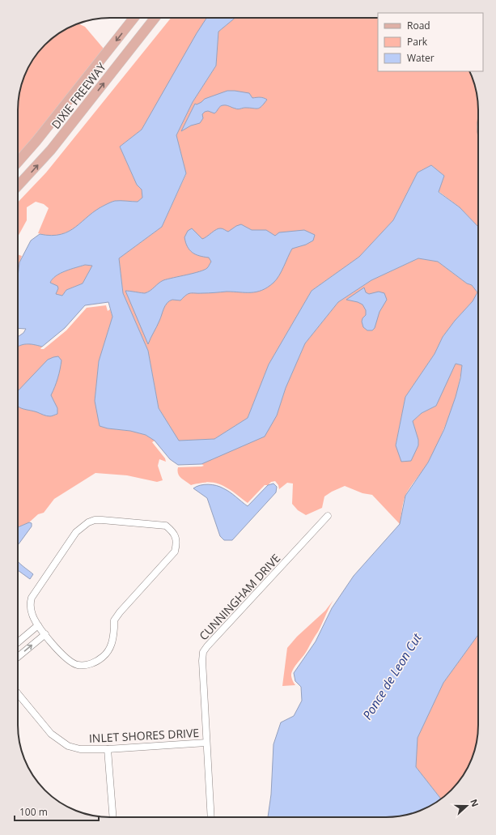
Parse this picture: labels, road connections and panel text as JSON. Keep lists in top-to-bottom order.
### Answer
{
  "streets": {
    "main road": ["DIXIE FREEWAY"],
    "street": ["CUNNINGHAM DRIVE", "INLET SHORES DRIVE"]
  },
  "crossings": [
    ["CUNNINGHAM DRIVE", "INLET SHORES DRIVE"]
  ],
  "water": ["Ponce de Leon Cut"],
  "legend": ["Road", "Park", "Water"],
  "scale_bar": "100 m",
  "north": "right"
}
